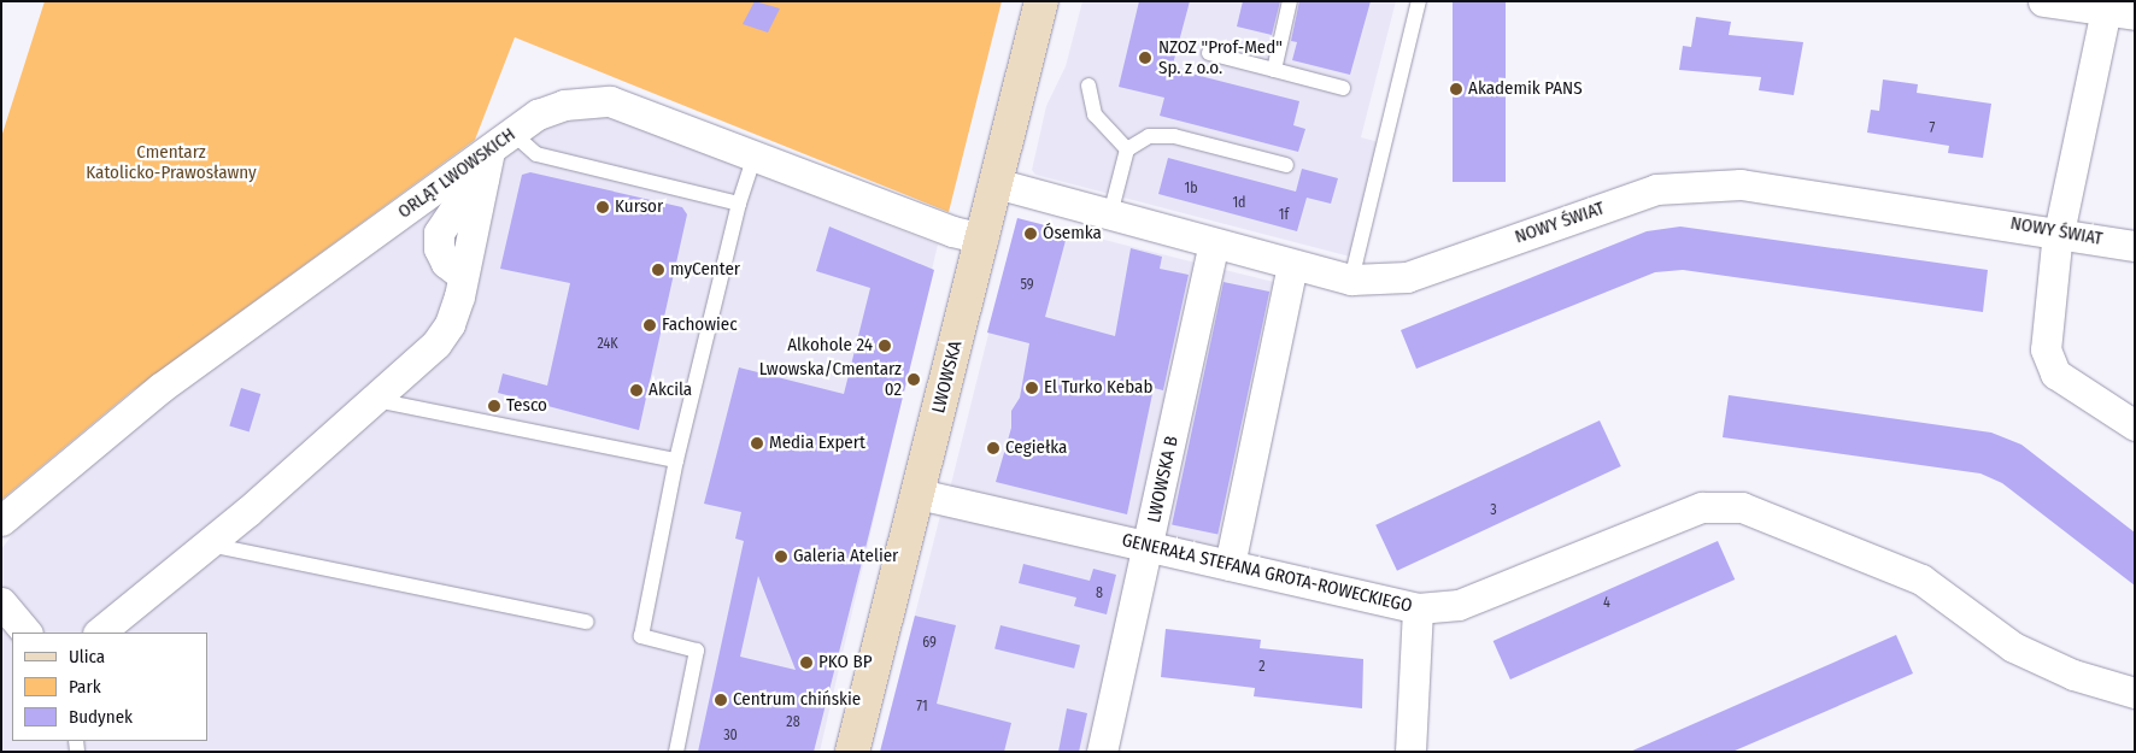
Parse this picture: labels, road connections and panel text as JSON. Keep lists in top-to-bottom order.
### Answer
{
  "streets": {
    "main road": ["LWOWSKA"],
    "street": [
      "ORLĄT LWOWSKICH",
      "NOWY ŚWIAT",
      "LWOWSKA B",
      "GENERAŁA STEFANA GROTA-ROWECKIEGO"
    ]
  },
  "crossings": [
    ["ORLĄT LWOWSKICH", "LWOWSKA"],
    ["NOWY ŚWIAT", "LWOWSKA"],
    ["NOWY ŚWIAT", "LWOWSKA B"],
    ["LWOWSKA", "GENERAŁA STEFANA GROTA-ROWECKIEGO"],
    ["LWOWSKA B", "GENERAŁA STEFANA GROTA-ROWECKIEGO"]
  ],
  "parks": ["Cmentarz Katolicko-Prawosławny"],
  "places": [
    "NZOZ \"Prof-Med\" Sp. z o.o.",
    "Akademik PANS",
    "Kursor",
    "Ósemka",
    "myCenter",
    "Fachowiec",
    "Alkohole 24",
    "Lwowska/Cmentarz 02",
    "El Turko Kebab",
    "Akcila",
    "Tesco",
    "Media Expert",
    "Cegiełka",
    "Galeria Atelier",
    "PKO BP",
    "Centrum chińskie"
  ],
  "house_numbers": [
    "7",
    "1b",
    "1d",
    "1f",
    "59",
    "24K",
    "3",
    "8",
    "4",
    "69",
    "2",
    "71",
    "28",
    "30"
  ],
  "legend": ["Ulica", "Park", "Budynek"]
}
